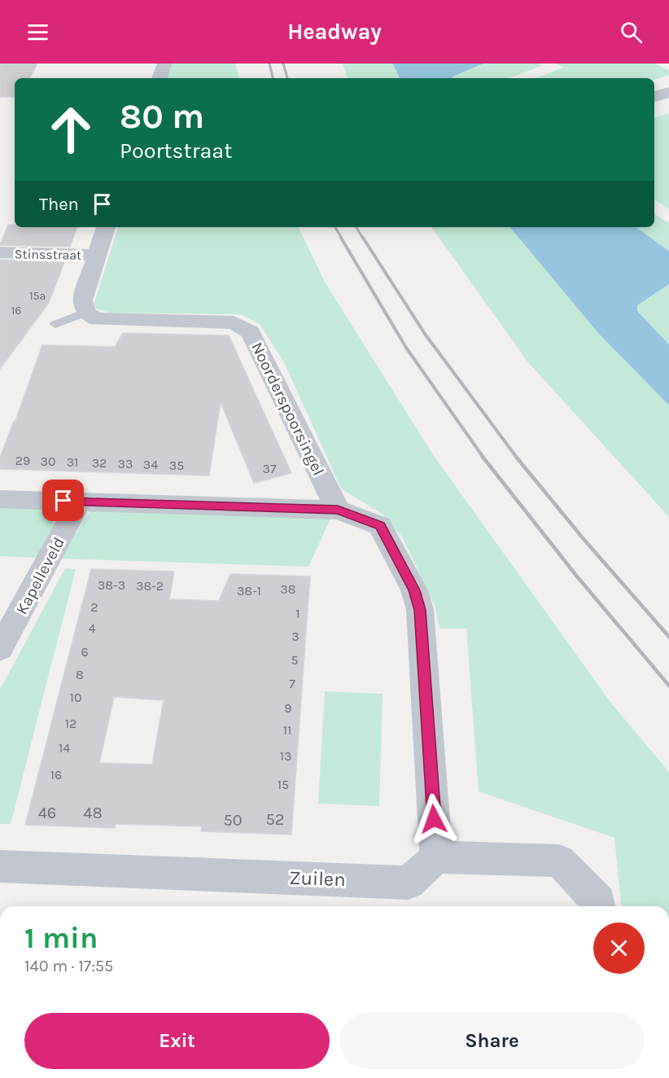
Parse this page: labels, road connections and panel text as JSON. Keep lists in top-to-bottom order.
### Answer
{
  "streets": {
    "street": [
      "Stinsstraat",
      "Noorderspoorsingel",
      "Kapelleveld",
      "Zuilen"
    ]
  },
  "house_numbers": [
    "15a",
    "16",
    "29",
    "30",
    "31",
    "32",
    "33",
    "34",
    "35",
    "37",
    "38-3",
    "38-2",
    "38",
    "38-1",
    "2",
    "1",
    "4",
    "3",
    "6",
    "5",
    "8",
    "7",
    "10",
    "9",
    "12",
    "11",
    "14",
    "13",
    "16",
    "15",
    "46",
    "48",
    "52",
    "50"
  ],
  "page": {
    "header": "Headway",
    "turn": ["80 m", "Poortstraat"],
    "then": "Then",
    "heading": ["1 min", "140 m · 17:55"],
    "buttons": ["Exit", "Share"]
  }
}
